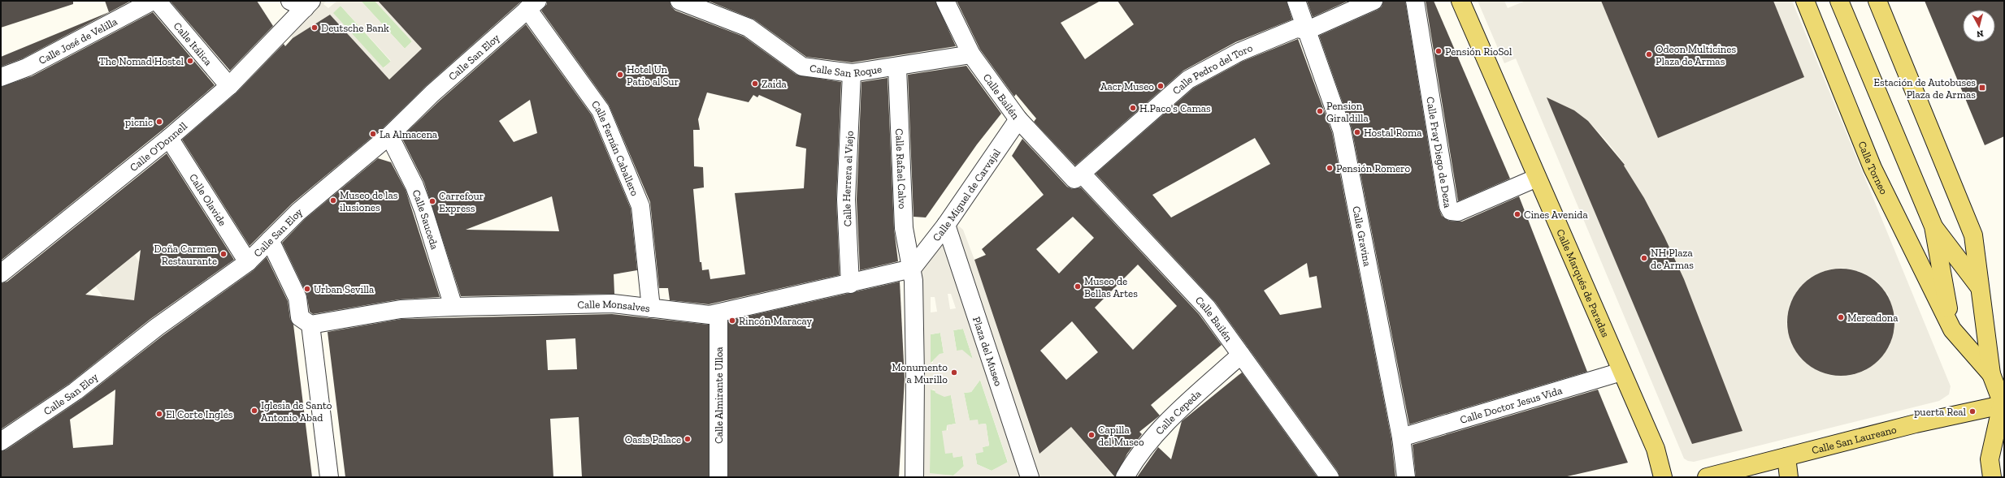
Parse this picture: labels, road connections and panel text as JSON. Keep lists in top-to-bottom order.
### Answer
{
  "streets": {
    "main road": ["Calle Torneo", "Calle Marqués de Paradas", "Calle San Laureano"],
    "street": [
      "Calle José de Velilla",
      "Calle Itálica",
      "Calle San Eloy",
      "Calle San Roque",
      "Calle Pedro del Toro",
      "Calle Bailén",
      "Calle O'Donnell",
      "Calle Fernán Caballero",
      "Calle Fray Diego de Deza",
      "Calle Rafael Calvo",
      "Calle Herrera el Viejo",
      "Calle Miguel de Carvajal",
      "Calle Olavide",
      "Calle Sauceda",
      "Calle Gravina",
      "Calle Monsalves",
      "Plaza del Museo",
      "Calle Almirante Ulloa",
      "Calle Doctor Jesus Vida",
      "Calle Cepeda"
    ]
  },
  "crossings": [
    ["Calle Itálica", "Calle O'Donnell"],
    ["Calle San Eloy", "Calle Fernán Caballero"],
    ["Calle San Eloy", "Calle Olavide"],
    ["Calle San Eloy", "Calle Sauceda"],
    ["Calle San Roque", "Calle Bailén"],
    ["Calle San Roque", "Calle Rafael Calvo"],
    ["Calle San Roque", "Calle Herrera el Viejo"],
    ["Calle Pedro del Toro", "Calle Bailén"],
    ["Calle Pedro del Toro", "Calle Gravina"],
    ["Calle Bailén", "Calle Miguel de Carvajal"],
    ["Calle Bailén", "Calle Cepeda"],
    ["Calle O'Donnell", "Calle Olavide"],
    ["Calle Fernán Caballero", "Calle Monsalves"],
    ["Calle Fray Diego de Deza", "Calle Marqués de Paradas"],
    ["Calle Torneo", "Calle San Laureano"],
    ["Calle Rafael Calvo", "Calle Miguel de Carvajal"],
    ["Calle Rafael Calvo", "Calle Monsalves"],
    ["Calle Herrera el Viejo", "Calle Monsalves"],
    ["Calle Miguel de Carvajal", "Calle Monsalves"],
    ["Calle Miguel de Carvajal", "Plaza del Museo"],
    ["Calle Sauceda", "Calle Monsalves"],
    ["Calle Gravina", "Calle Doctor Jesus Vida"],
    ["Calle Marqués de Paradas", "Calle Doctor Jesus Vida"],
    ["Calle Monsalves", "Calle Almirante Ulloa"]
  ],
  "places": {
    "other": [
      "Deutsche Bank",
      "Pensión RioSol",
      "Odeon Multicines Plaza de Armas",
      "The Nomad Hostel",
      "Hotel Un Patio al Sur",
      "Zaida",
      "Aacr Museo",
      "H.Paco's Camas",
      "Pension Giraldilla",
      "picnic",
      "Hostal Roma",
      "La Almacena",
      "Pensión Romero",
      "Museo de las ilusiones",
      "Carrefour Express",
      "Cines Avenida",
      "Doña Carmen Restaurante",
      "NH Plaza de Armas",
      "Museo de Bellas Artes",
      "Urban Sevilla",
      "Mercadona",
      "Rincón Maracay",
      "Monumento a Murillo",
      "Iglesia de Santo Antonio Abad",
      "puerta Real",
      "El Corte Inglés",
      "Capilla del Museo",
      "Oasis Palace"
    ],
    "transit": ["Estación de Autobuses Plaza de Armas"]
  },
  "north": "bottom"
}
